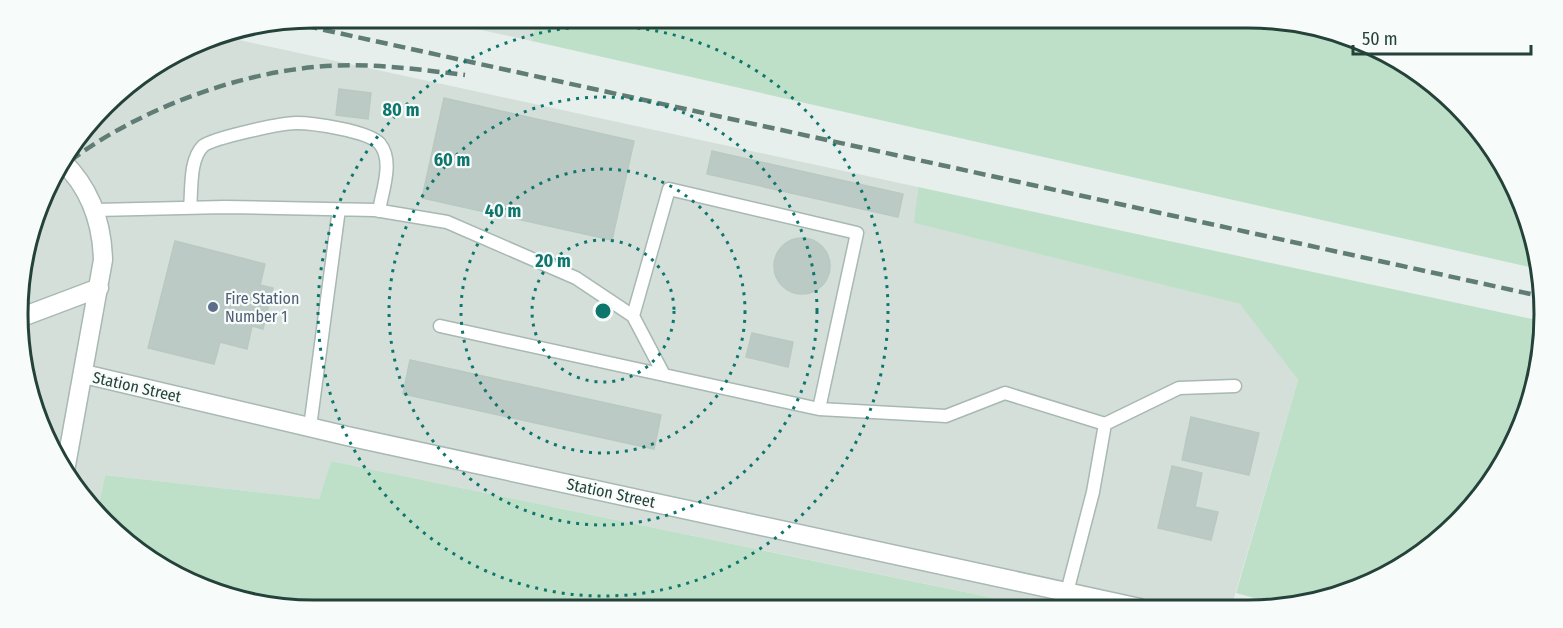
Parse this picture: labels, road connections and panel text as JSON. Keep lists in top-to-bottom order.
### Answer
{
  "streets": {
    "street": ["Station Street"]
  },
  "places": ["Fire Station Number 1"],
  "scale_bar": "50 m",
  "rings": [
    "80 m",
    "60 m",
    "40 m",
    "20 m"
  ]
}
